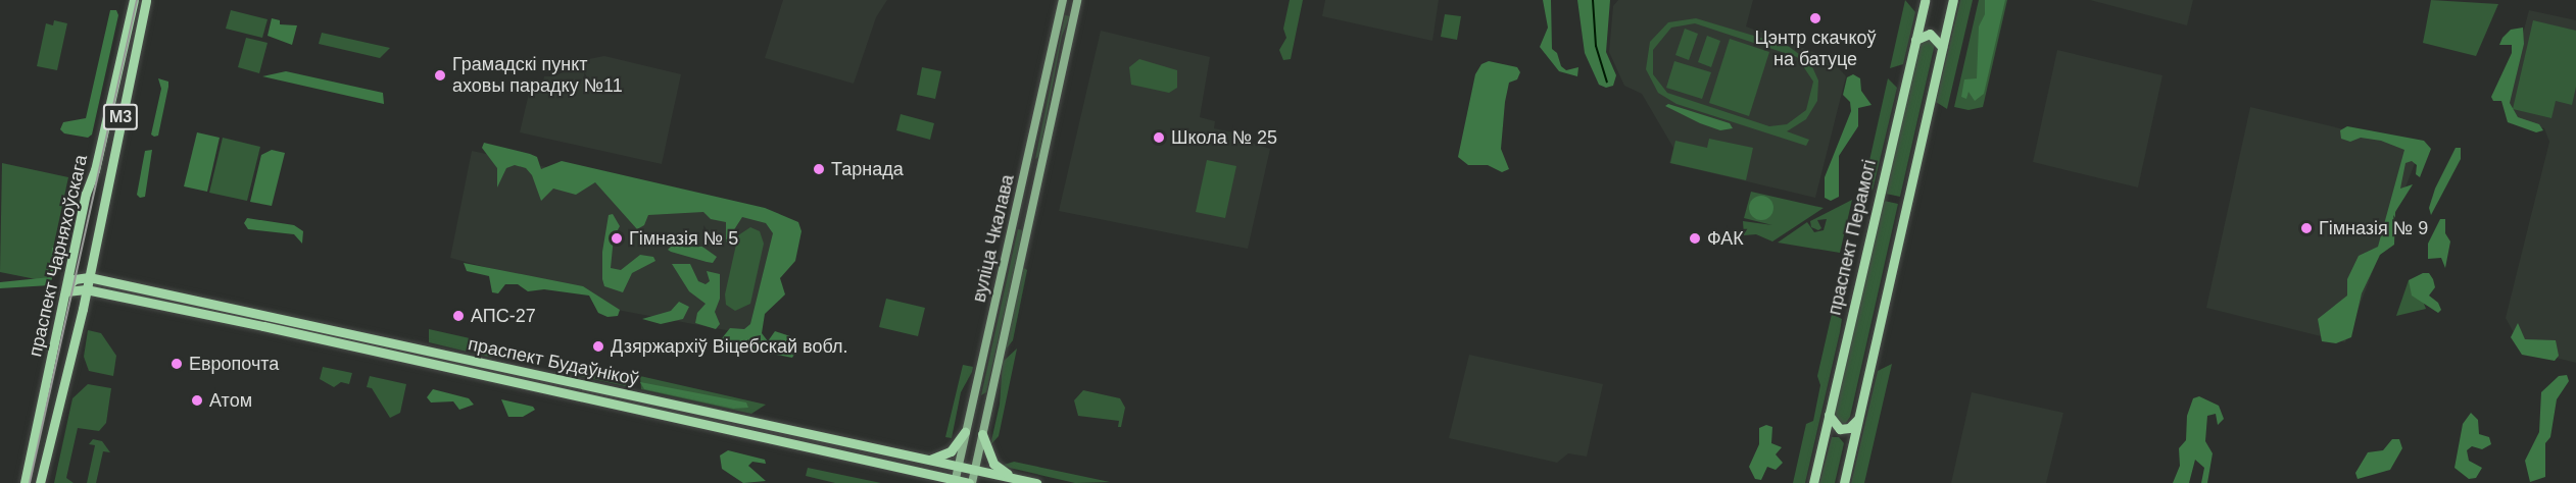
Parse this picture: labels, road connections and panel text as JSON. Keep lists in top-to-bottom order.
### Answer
{
  "streets": {
    "main road": [
      "М3",
      "праспект Перамогі",
      "вуліца Чкалава",
      "праспект Чарняхоўскага",
      "праспект Будаўнікоў"
    ]
  },
  "crossings": [
    ["вуліца Чкалава", "праспект Будаўнікоў"],
    ["праспект Чарняхоўскага", "праспект Будаўнікоў"]
  ],
  "places": [
    "Цэнтр скачкоў на батуце",
    "Грамадскі пункт аховы парадку №11",
    "Школа № 25",
    "Тарнада",
    "Гімназія № 9",
    "Гімназія № 5",
    "ФАК",
    "АПС-27",
    "Дзяржархіў Віцебскай вобл.",
    "Европочта",
    "Атом"
  ]
}
